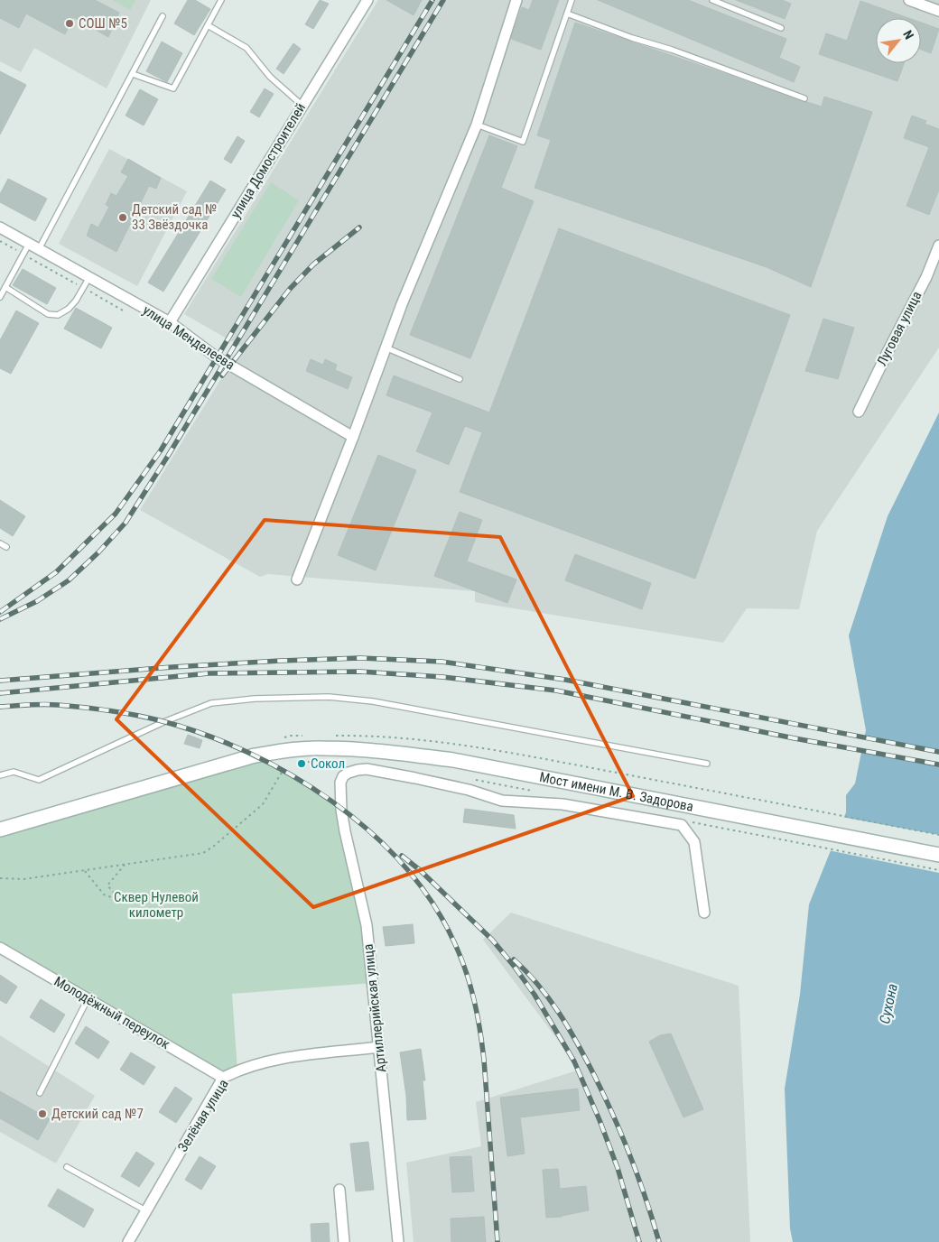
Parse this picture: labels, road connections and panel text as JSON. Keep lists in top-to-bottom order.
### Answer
{
  "streets": {
    "main road": ["Мост имени М. В. Задорова"],
    "street": [
      "улица Домостроителей",
      "Луговая улица",
      "улица Менделеева",
      "Артиллерийская улица",
      "Молодёжный переулок",
      "Зелёная улица"
    ]
  },
  "crossings": [
    ["улица Домостроителей", "улица Менделеева"],
    ["Артиллерийская улица", "Зелёная улица"],
    ["Молодёжный переулок", "Зелёная улица"]
  ],
  "water": ["Сухона"],
  "parks": ["Сквер Нулевой километр"],
  "places": [
    "СОШ №5",
    "Детский сад № 33 Звёздочка",
    "Сокол",
    "Детский сад №7"
  ],
  "north": "top right"
}
